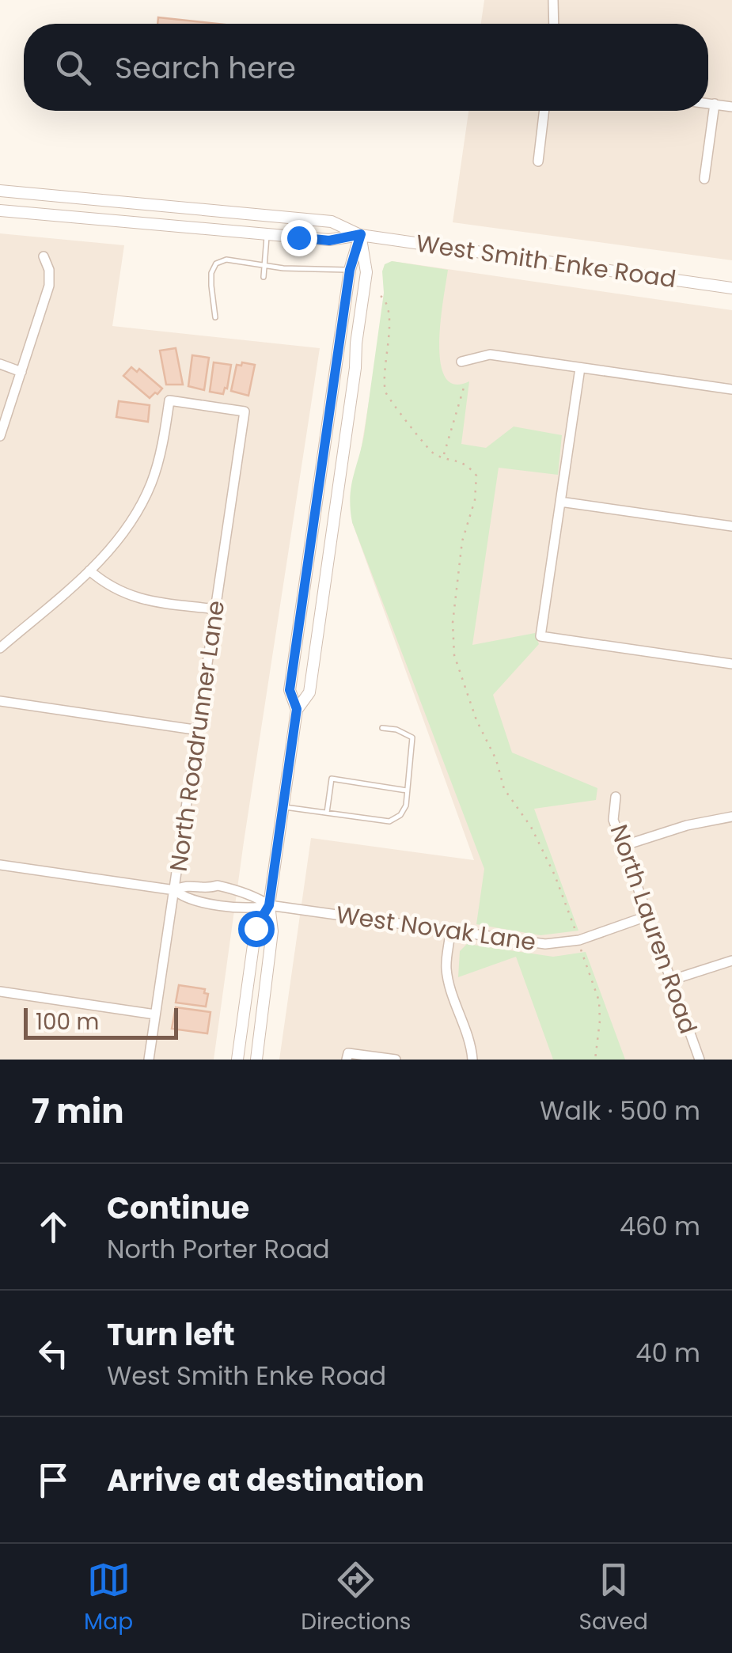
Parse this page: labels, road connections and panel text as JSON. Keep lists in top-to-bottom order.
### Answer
{
  "streets": {
    "street": [
      "West Smith Enke Road",
      "North Roadrunner Lane",
      "West Novak Lane",
      "North Lauren Road"
    ]
  },
  "crossings": [
    ["West Novak Lane", "North Lauren Road"]
  ],
  "scale_bar": "100 m",
  "page": {
    "search": "Search here",
    "scale": "100 m",
    "heading": ["7 min", "Walk · 500 m"],
    "list": [
      ["Continue", "North Porter Road", "460 m"],
      ["Turn left", "West Smith Enke Road", "40 m"],
      "Arrive at destination"
    ],
    "nav": ["Map", "Directions", "Saved"]
  }
}
